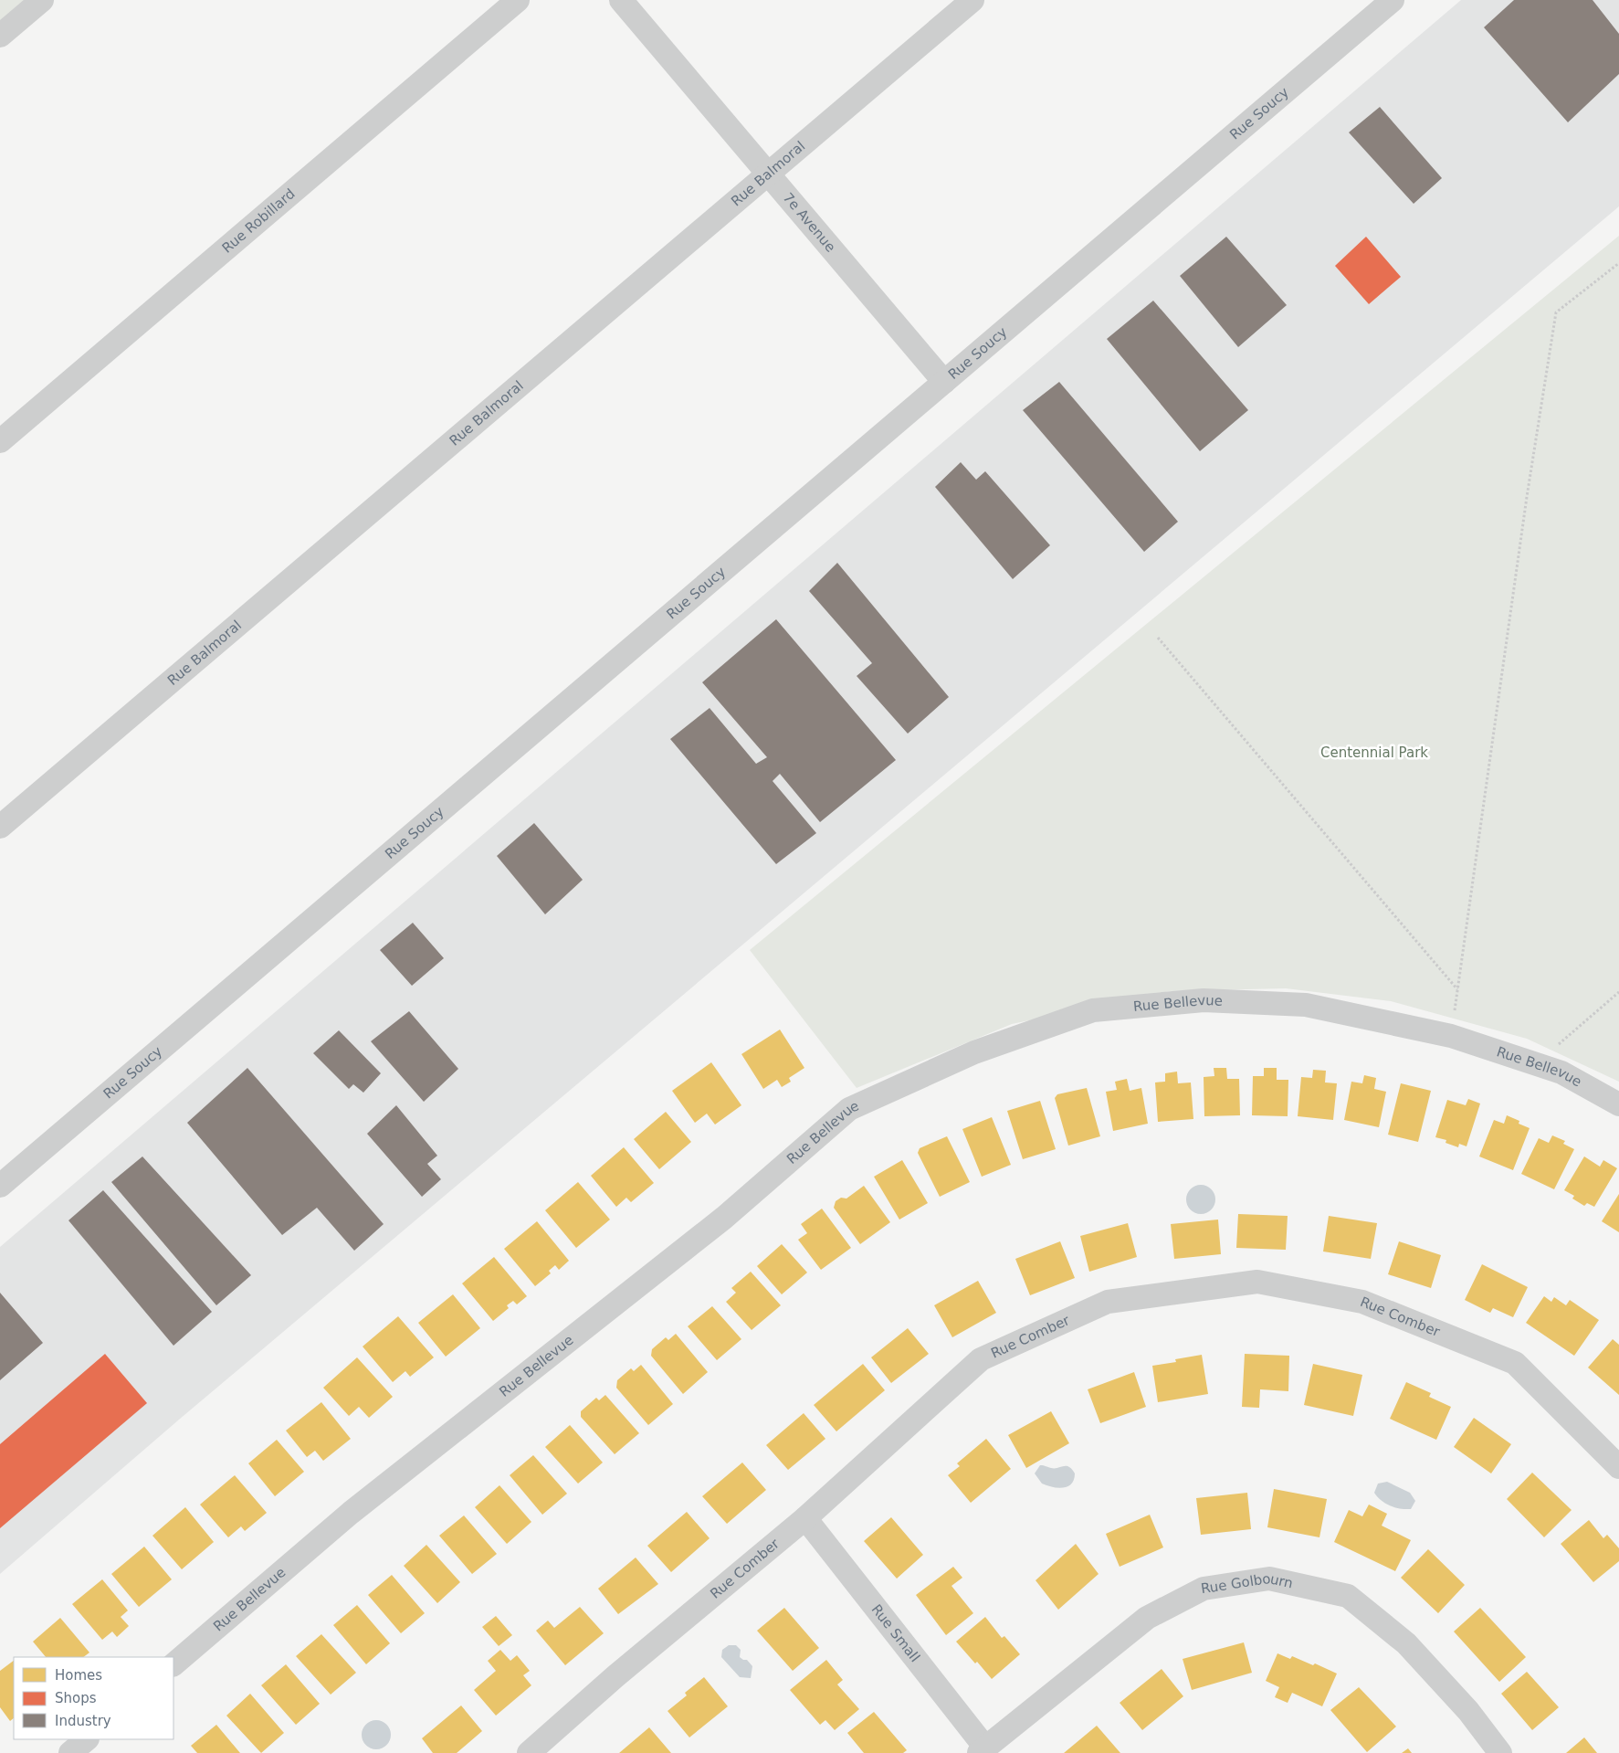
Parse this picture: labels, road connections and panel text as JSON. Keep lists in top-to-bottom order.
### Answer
{
  "streets": {
    "street": [
      "Rue Soucy",
      "Rue Balmoral",
      "Rue Robillard",
      "7e Avenue",
      "Rue Bellevue",
      "Rue Comber",
      "Rue Golbourn",
      "Rue Small"
    ]
  },
  "crossings": [
    ["Rue Soucy", "7e Avenue"],
    ["Rue Balmoral", "7e Avenue"],
    ["Rue Comber", "Rue Small"],
    ["Rue Golbourn", "Rue Small"]
  ],
  "parks": ["Centennial Park"],
  "legend": ["Homes", "Shops", "Industry"]
}
